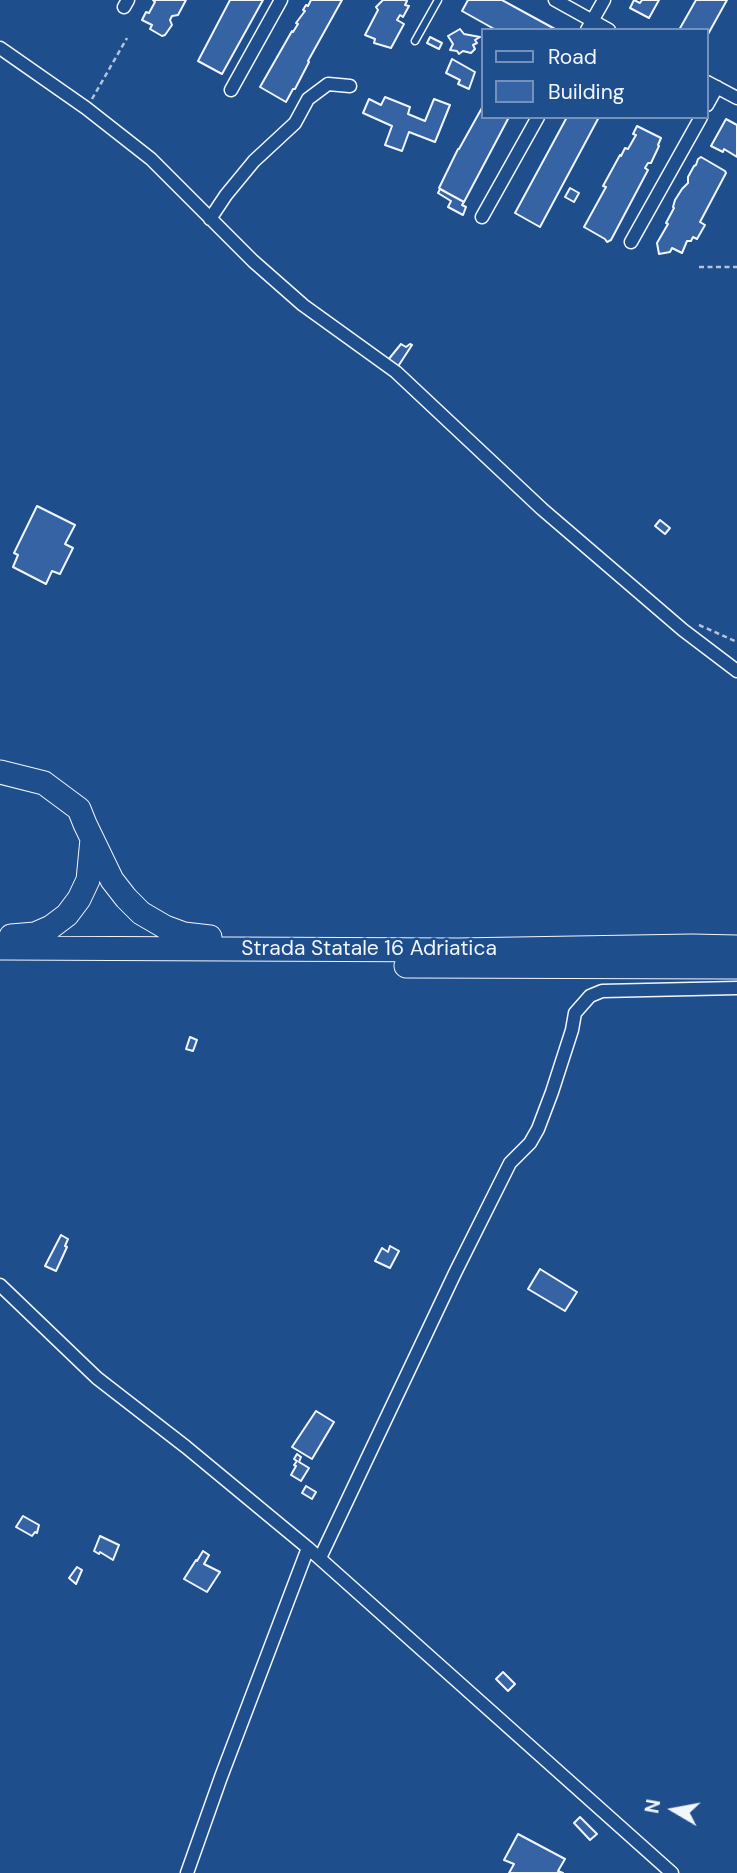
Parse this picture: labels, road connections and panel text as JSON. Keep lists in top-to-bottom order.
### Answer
{
  "streets": {
    "highway": ["Strada Statale 16 Adriatica"]
  },
  "legend": ["Road", "Building"],
  "north": "left"
}
